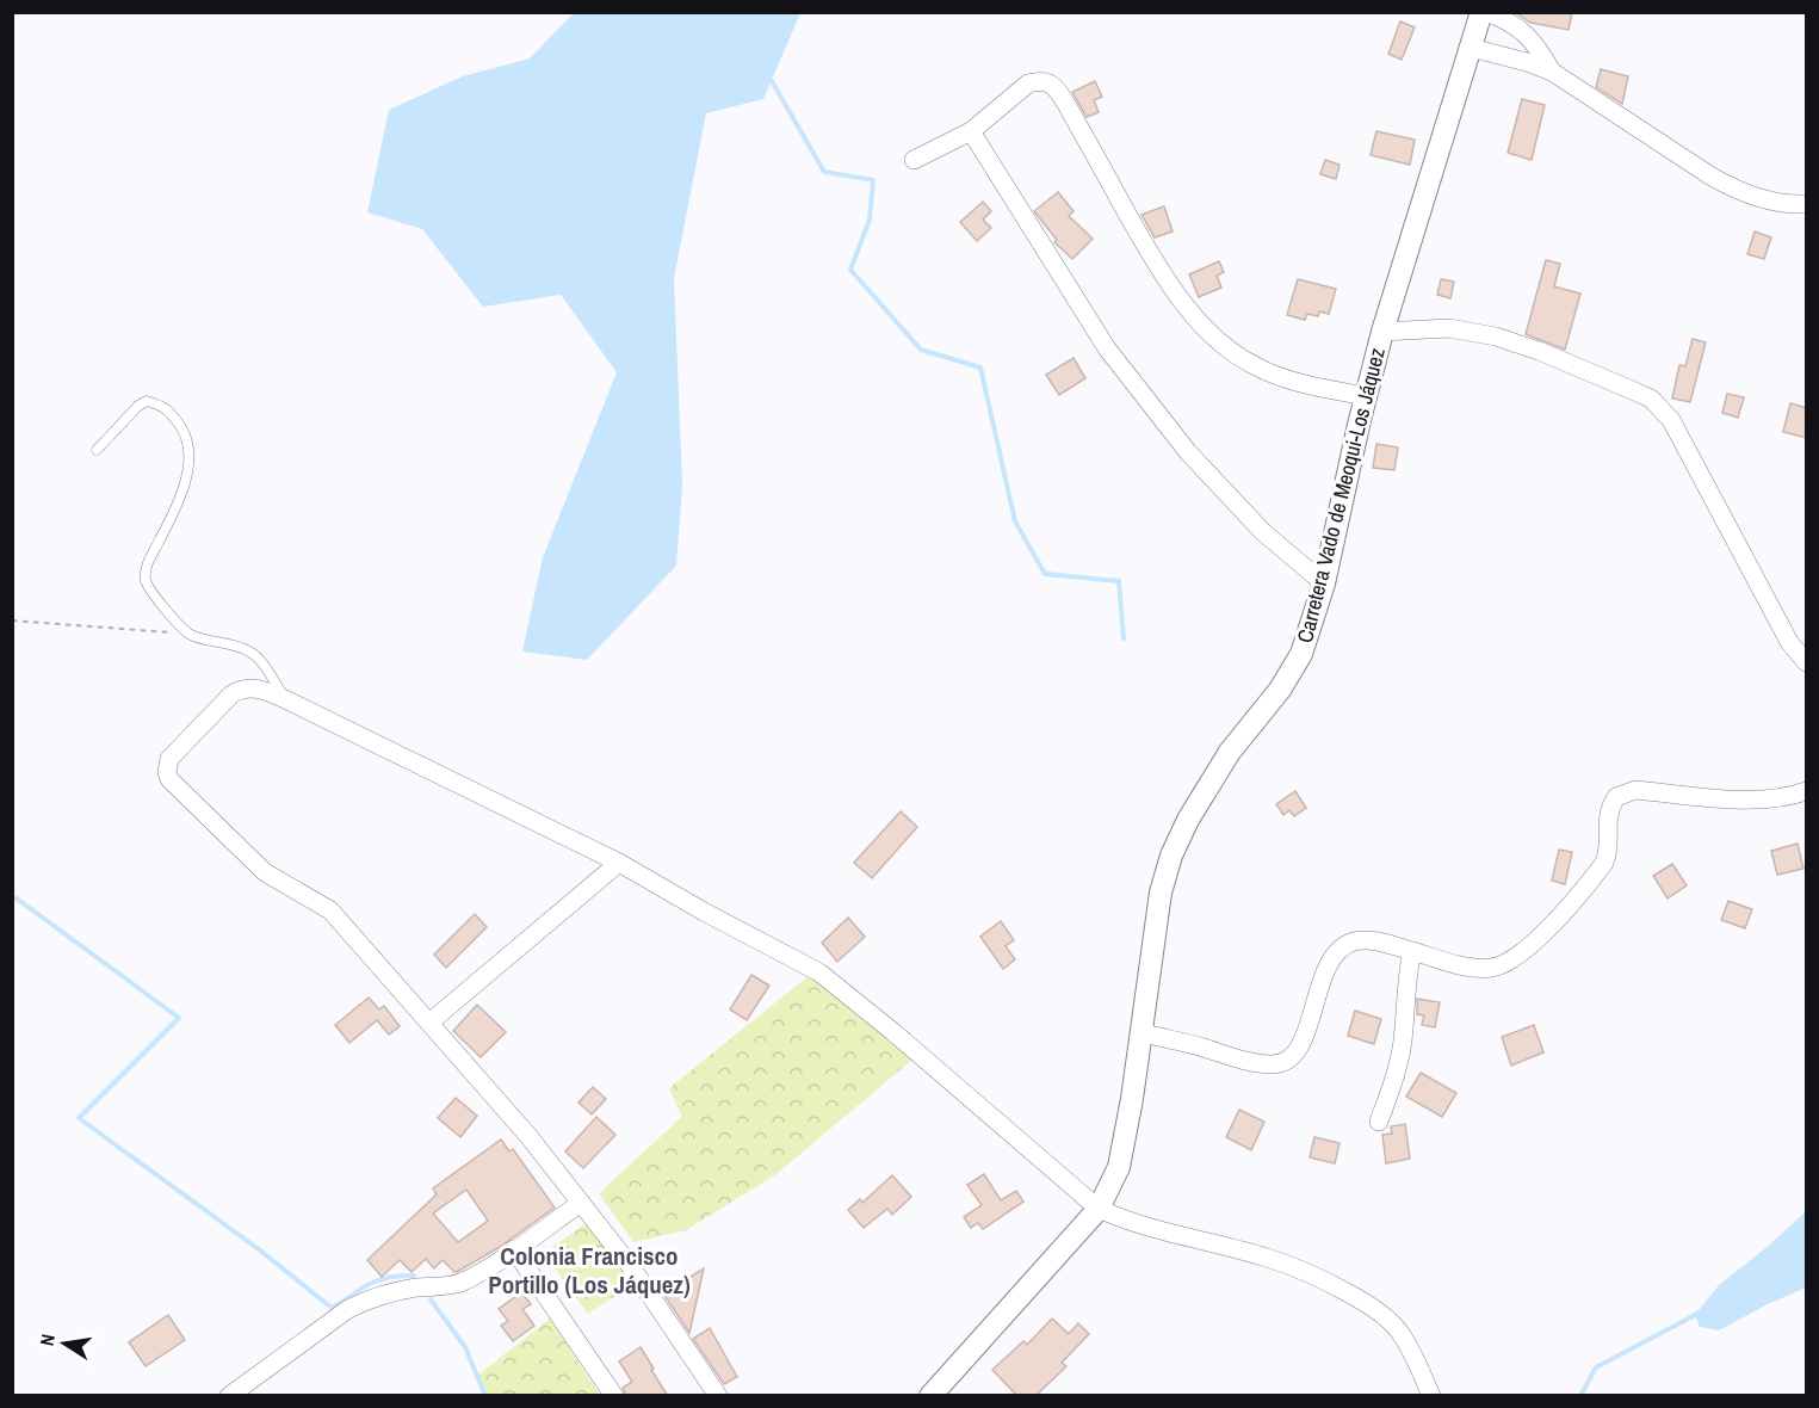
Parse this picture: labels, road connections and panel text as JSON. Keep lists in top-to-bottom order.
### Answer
{
  "streets": {
    "street": ["Carretera Vado de Meoqui-Los Jáquez"]
  },
  "districts": ["Colonia Francisco Portillo (Los Jáquez)"],
  "north": "left"
}
